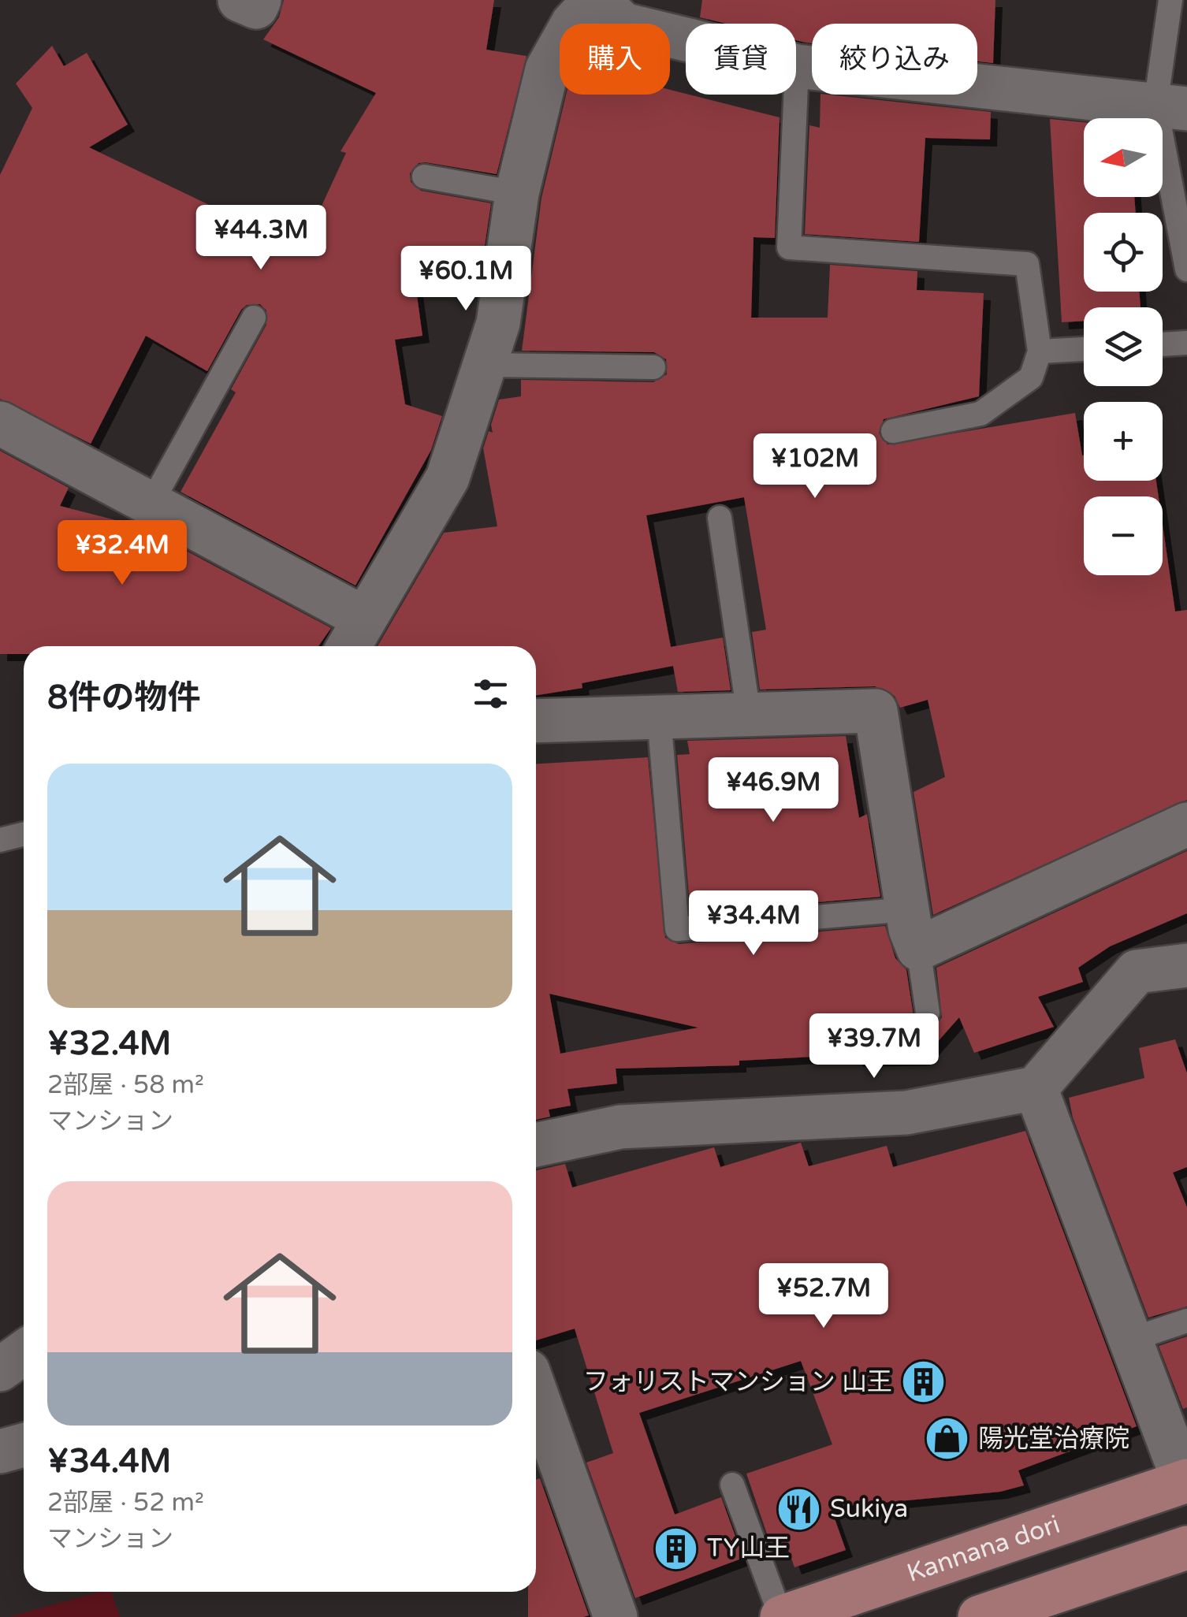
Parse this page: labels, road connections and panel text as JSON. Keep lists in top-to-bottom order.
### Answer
{
  "streets": {
    "main road": ["Kannana dori"]
  },
  "places": {
    "building": ["フォリストマンション 山王", "TY山王"],
    "shop": ["陽光堂治療院"],
    "restaurant": ["Sukiya"]
  },
  "north": "left",
  "page": {
    "chip": ["購入", "賃貸", "絞り込み"],
    "map_buttons": ["+", "−"],
    "price": [
      "¥44.3M",
      "¥60.1M",
      "¥102M",
      "¥32.4M",
      "¥46.9M",
      "¥34.4M",
      "¥39.7M",
      "¥52.7M"
    ],
    "heading": "8件の物件",
    "list": [
      {
        "name": "¥32.4M",
        "note": "2部屋 · 58 m² · マンション"
      },
      {
        "name": "¥34.4M",
        "note": "2部屋 · 52 m² · マンション"
      }
    ]
  }
}
